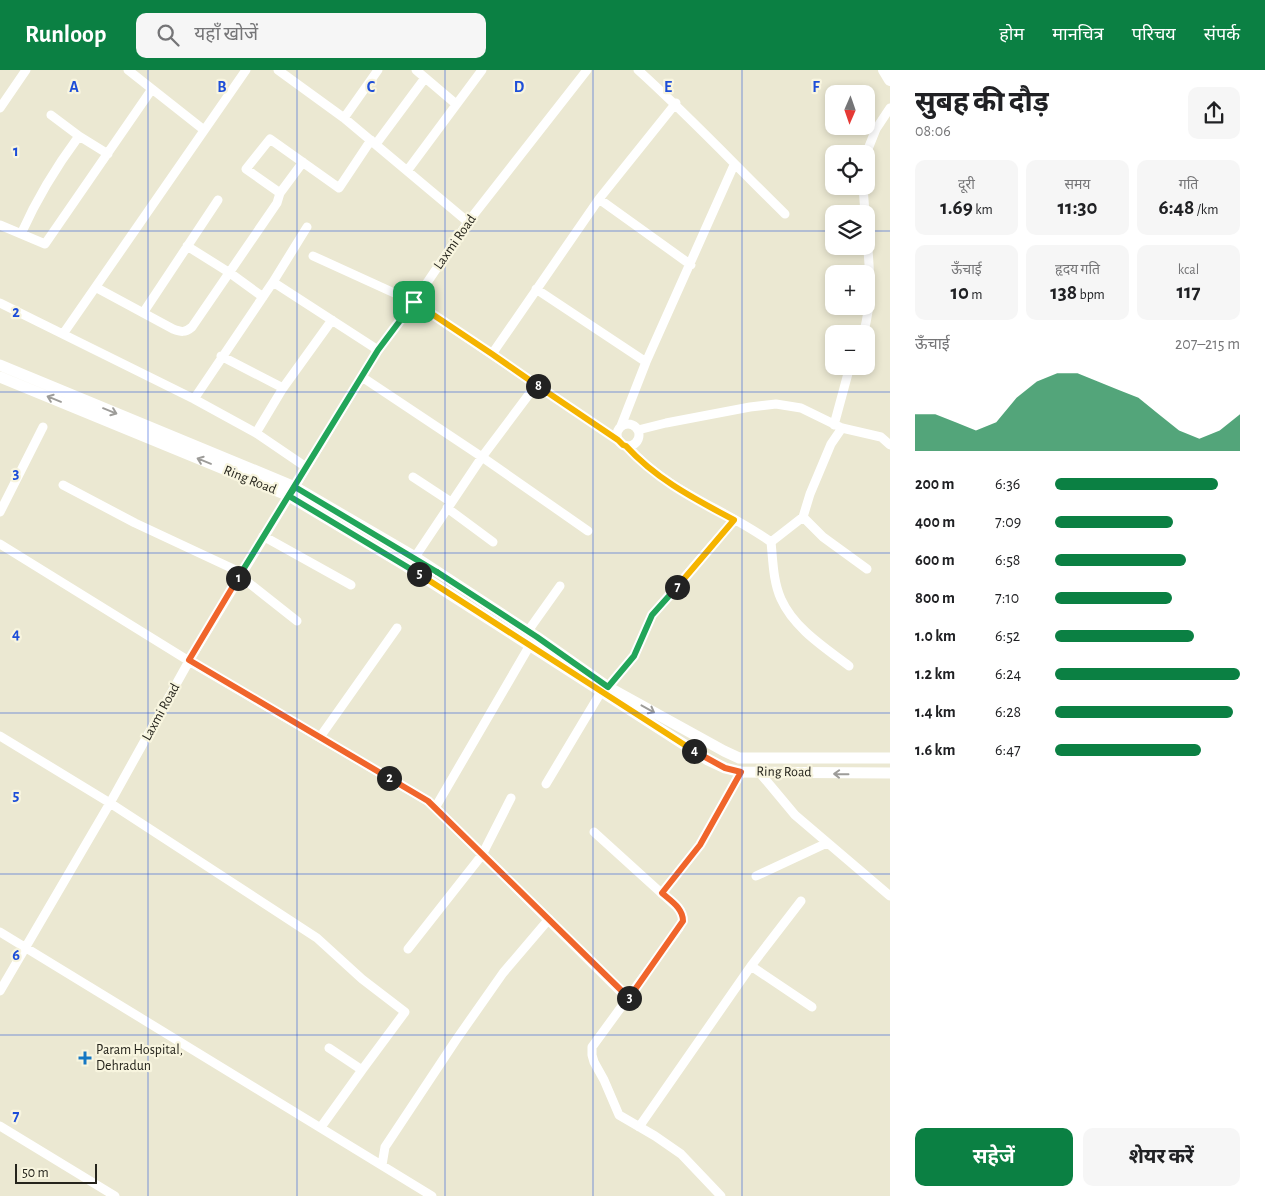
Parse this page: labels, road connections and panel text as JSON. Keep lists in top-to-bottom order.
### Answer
{
  "streets": {
    "street": ["Laxmi Road", "Ring Road"]
  },
  "crossings": [
    ["Laxmi Road", "Ring Road"]
  ],
  "places": {
    "health": ["Param Hospital, Dehradun"]
  },
  "scale_bar": "50 m",
  "north": "bottom",
  "page": {
    "header": "Runloop",
    "search": "यहाँ खोजें",
    "nav": [
      "होम",
      "मानचित्र",
      "परिचय",
      "संपर्क"
    ],
    "heading": ["सुबह की दौड़", "08:06"],
    "map_buttons": ["+", "−"],
    "stats": [
      ["दूरी", "1.69 km"],
      ["समय", "11:30"],
      ["गति", "6:48 /km"],
      ["ऊँचाई", "10 m"],
      ["हृदय गति", "138 bpm"],
      ["kcal", "117"]
    ],
    "chart": ["ऊँचाई", "207–215 m"],
    "pins": [
      "8",
      "5",
      "1",
      "7",
      "4",
      "2",
      "3"
    ],
    "list": [
      {
        "name": "200 m",
        "note": "6:36"
      },
      {
        "name": "400 m",
        "note": "7:09"
      },
      {
        "name": "600 m",
        "note": "6:58"
      },
      {
        "name": "800 m",
        "note": "7:10"
      },
      {
        "name": "1.0 km",
        "note": "6:52"
      },
      {
        "name": "1.2 km",
        "note": "6:24"
      },
      {
        "name": "1.4 km",
        "note": "6:28"
      },
      {
        "name": "1.6 km",
        "note": "6:47"
      }
    ],
    "buttons": ["सहेजें", "शेयर करें"],
    "scale": "50 m"
  },
  "grid": {
    "columns": [
      "A",
      "B",
      "C",
      "D",
      "E",
      "F"
    ],
    "rows": [
      "1",
      "2",
      "3",
      "4",
      "5",
      "6",
      "7"
    ]
  }
}
